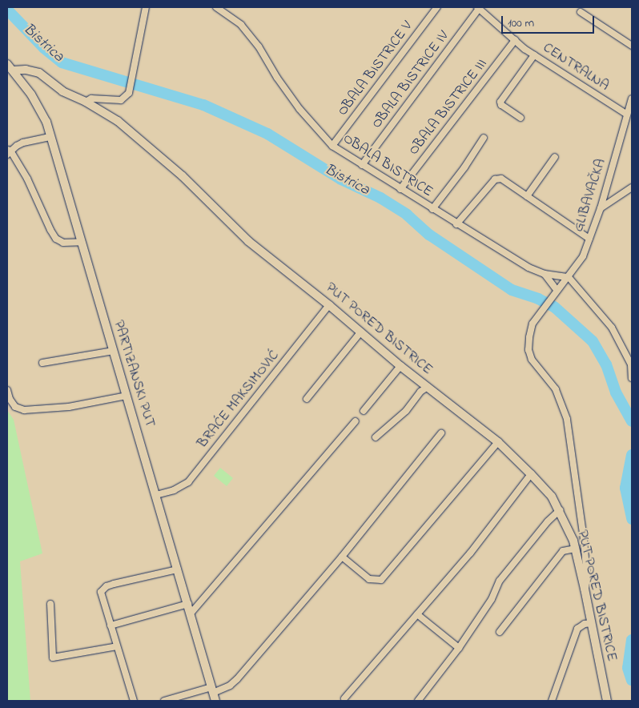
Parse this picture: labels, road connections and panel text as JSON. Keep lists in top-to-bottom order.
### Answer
{
  "streets": {
    "street": [
      "CENTRALNA",
      "OBALA BISTRICE V",
      "OBALA BISTRICE IV",
      "OBALA BISTRICE III",
      "OBALA BISTRICE",
      "GLIBAVAČKA",
      "PUT PORED BISTRICE",
      "PARTIZANSKI PUT",
      "BRAĆE MAKSIMOVIĆ"
    ]
  },
  "crossings": [
    ["CENTRALNA", "OBALA BISTRICE IV"],
    ["CENTRALNA", "OBALA BISTRICE III"],
    ["CENTRALNA", "GLIBAVAČKA"],
    ["OBALA BISTRICE V", "OBALA BISTRICE"],
    ["OBALA BISTRICE IV", "OBALA BISTRICE"],
    ["OBALA BISTRICE III", "OBALA BISTRICE"],
    ["OBALA BISTRICE", "GLIBAVAČKA"],
    ["GLIBAVAČKA", "PUT PORED BISTRICE"],
    ["PUT PORED BISTRICE", "PARTIZANSKI PUT"],
    ["PUT PORED BISTRICE", "BRAĆE MAKSIMOVIĆ"],
    ["PARTIZANSKI PUT", "BRAĆE MAKSIMOVIĆ"]
  ],
  "water": ["Bistrica"],
  "scale_bar": "100 m"
}
